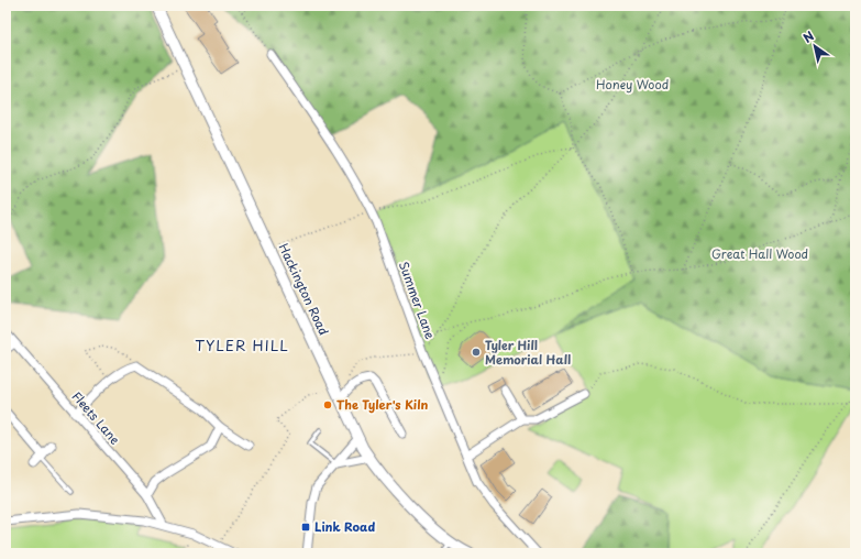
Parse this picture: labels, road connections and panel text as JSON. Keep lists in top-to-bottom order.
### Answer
{
  "streets": {
    "street": ["Hackington Road", "Summer Lane", "Fleets Lane"]
  },
  "districts": ["TYLER HILL"],
  "parks": ["Honey Wood", "Great Hall Wood"],
  "places": {
    "other": ["Tyler Hill Memorial Hall", "The Tyler's Kiln"],
    "transit": ["Link Road"]
  },
  "north": "top left"
}
